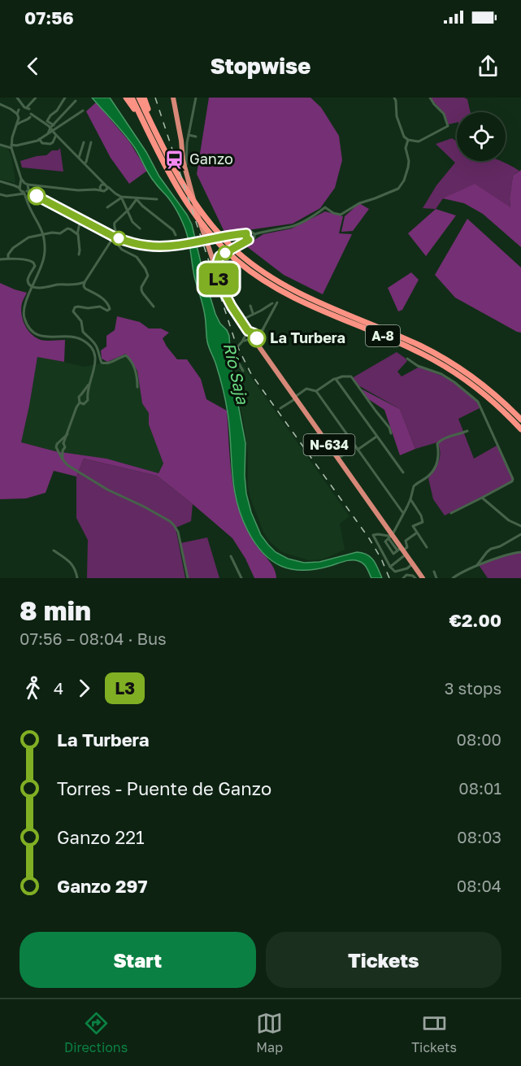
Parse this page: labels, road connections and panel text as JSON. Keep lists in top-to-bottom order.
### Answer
{
  "streets": {
    "highway": ["A-8", "N-634"]
  },
  "water": ["Río Saja"],
  "places": {
    "station": ["Ganzo"],
    "other": ["La Turbera"]
  },
  "lines": ["bus line L3"],
  "page": {
    "status": "07:56",
    "header": "Stopwise",
    "on_map": "L3",
    "heading": ["8 min", "07:56 – 08:04 · Bus", "€2.00"],
    "legs": ["4", "L3", "3 stops"],
    "list": [
      {
        "name": "La Turbera",
        "value": "08:00"
      },
      {
        "name": "Torres - Puente de Ganzo",
        "value": "08:01"
      },
      {
        "name": "Ganzo 221",
        "value": "08:03"
      },
      {
        "name": "Ganzo 297",
        "value": "08:04"
      }
    ],
    "buttons": ["Start", "Tickets"],
    "tabs": ["Directions", "Map", "Tickets"]
  }
}
